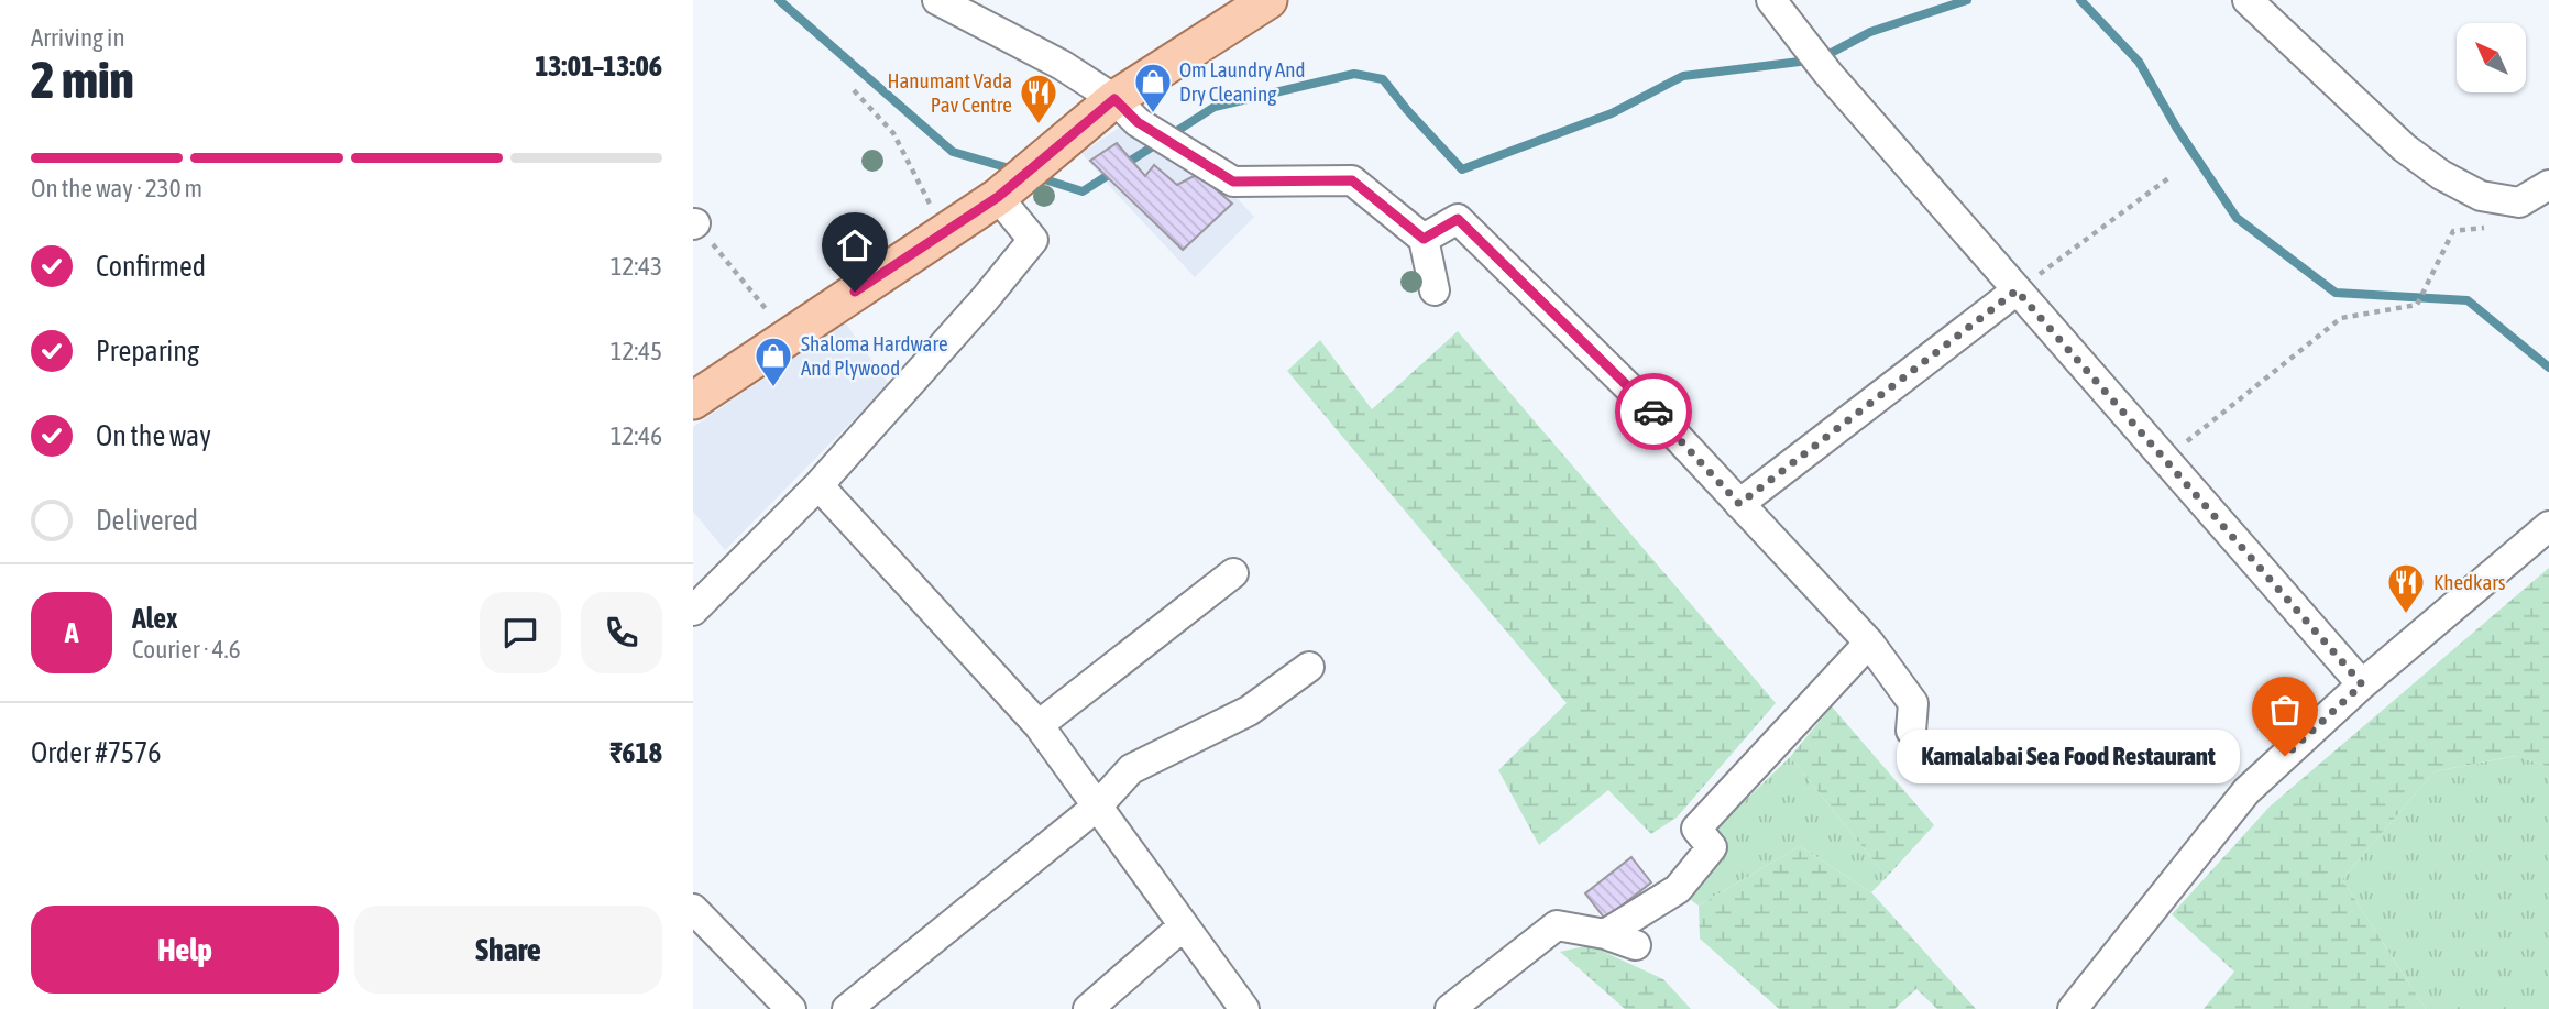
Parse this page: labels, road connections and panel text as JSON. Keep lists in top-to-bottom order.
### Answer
{
  "places": {
    "shop": ["Om Laundry And Dry Cleaning", "Shaloma Hardware And Plywood"],
    "restaurant": ["Hanumant Vada Pav Centre", "Khedkars"],
    "other": ["Kamalabai Sea Food Restaurant"]
  },
  "north": "top left",
  "page": {
    "heading": ["2 min", "Arriving in", "13:01–13:06"],
    "panel": [
      "Alex",
      "Courier · 4.6",
      "Order #7576",
      "₹618"
    ],
    "bar": "On the way · 230 m",
    "list": [
      ["Confirmed", "12:43"],
      ["Preparing", "12:45"],
      ["On the way", "12:46"],
      "Delivered"
    ],
    "round": "A",
    "bubble": "Kamalabai Sea Food Restaurant",
    "buttons": ["Help", "Share"]
  }
}
